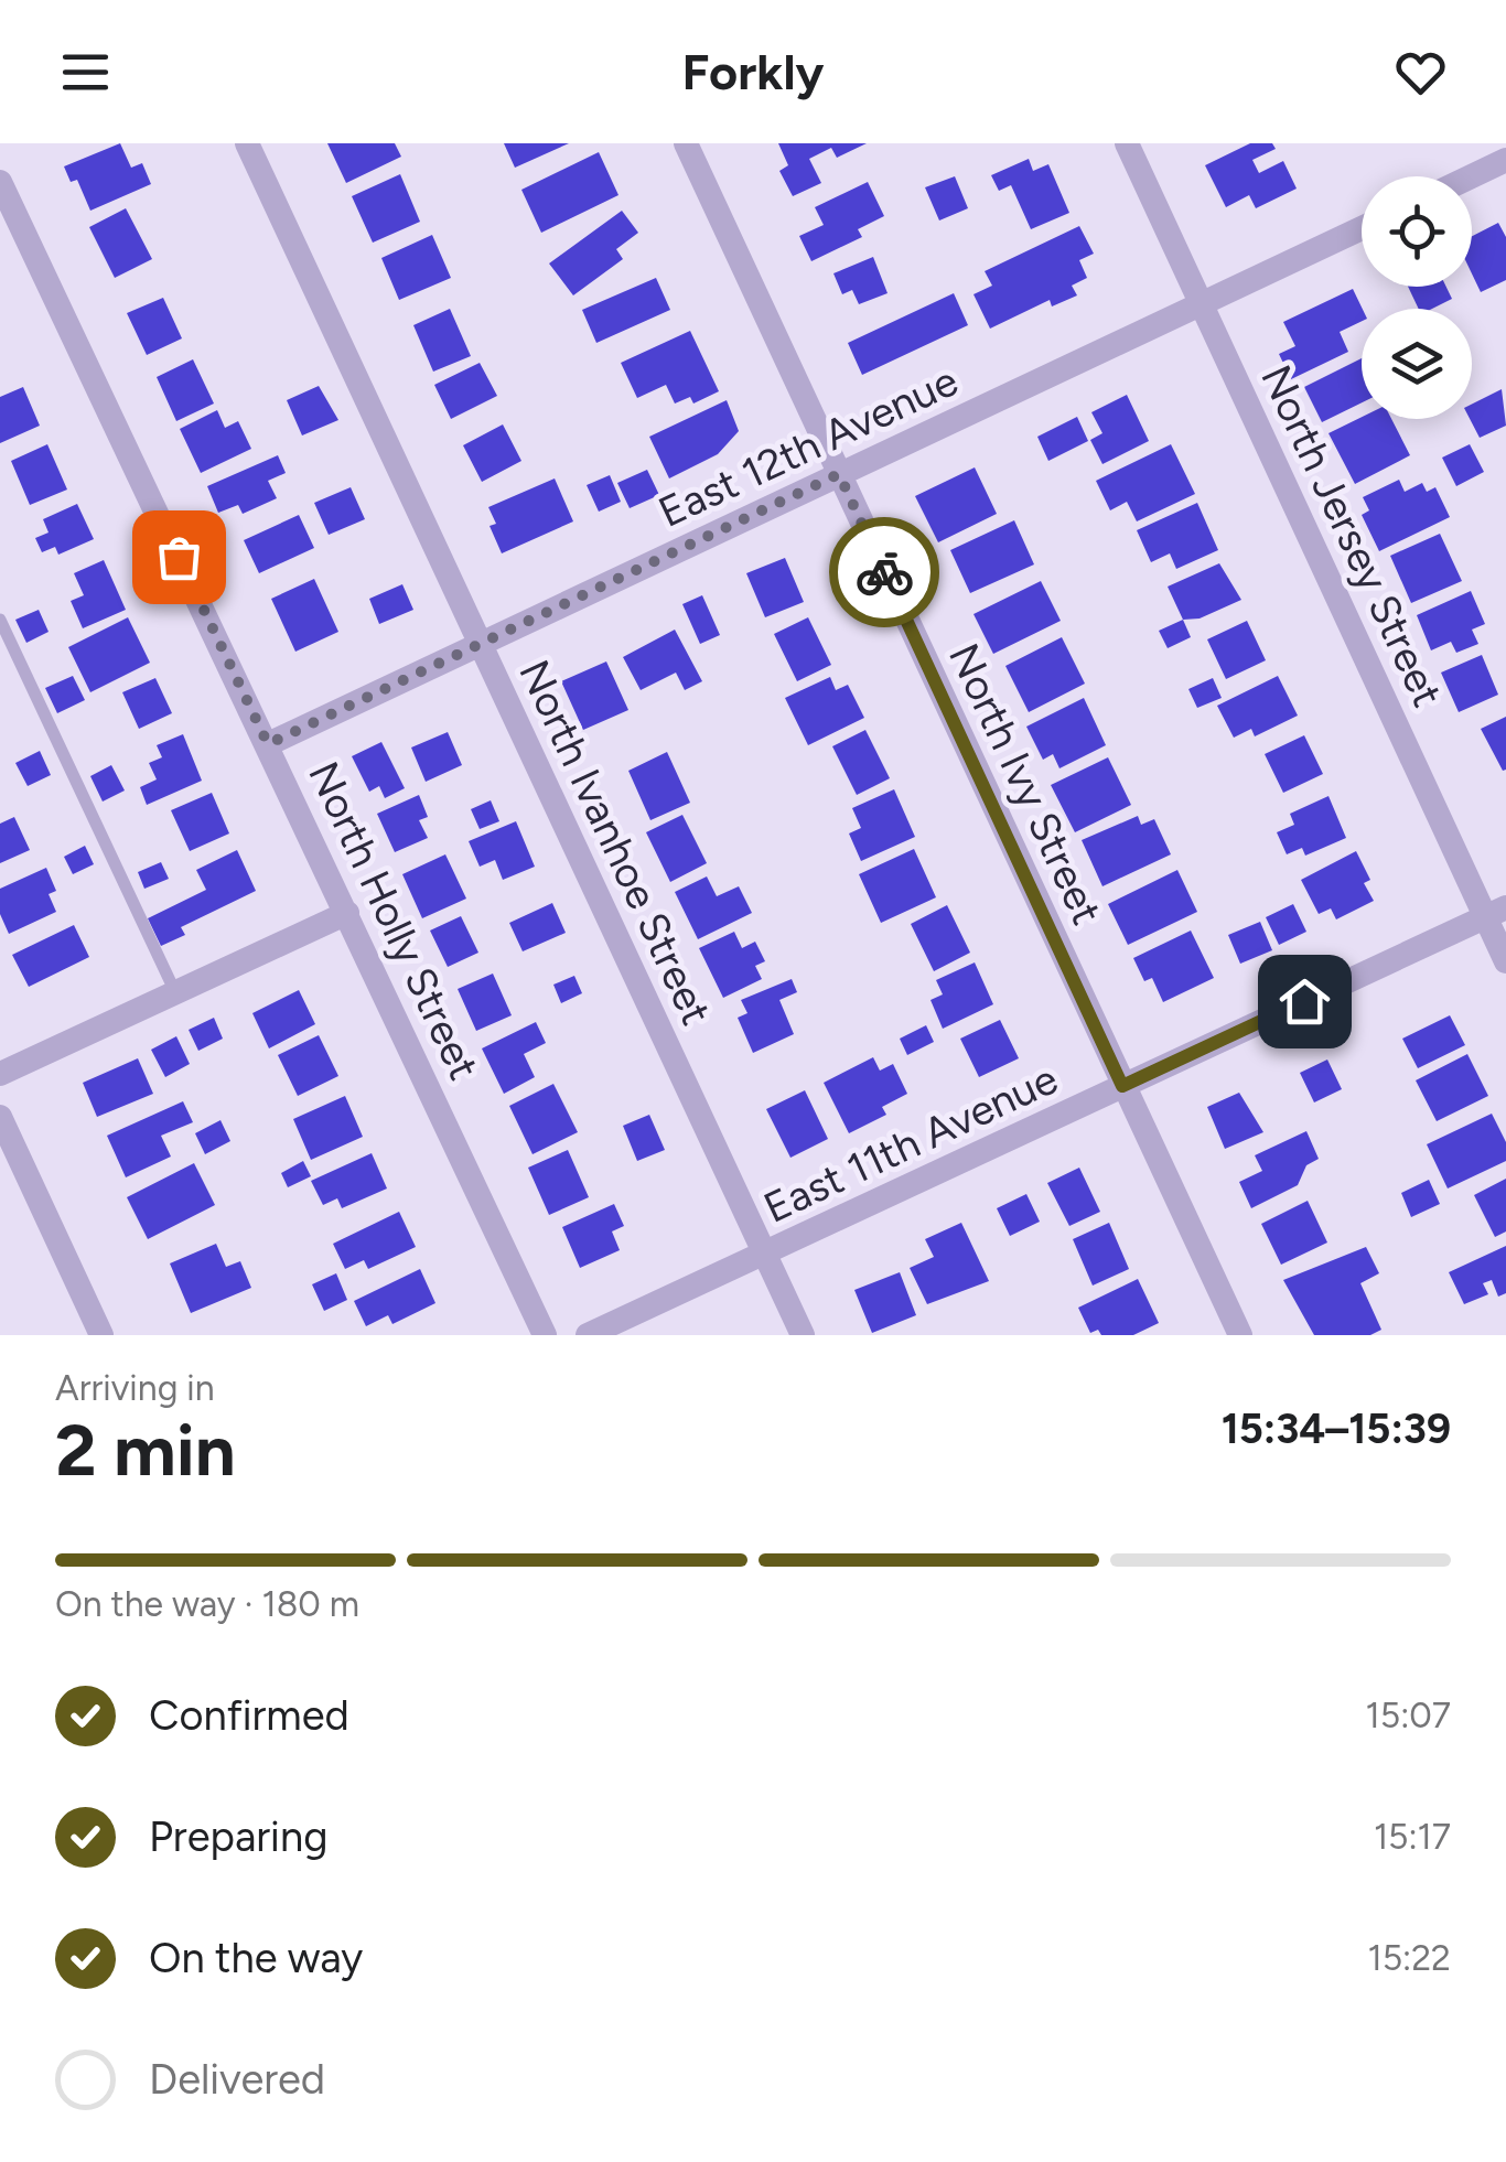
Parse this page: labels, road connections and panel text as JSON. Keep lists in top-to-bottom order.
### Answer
{
  "streets": {
    "street": [
      "East 12th Avenue",
      "North Jersey Street",
      "North Ivy Street",
      "North Ivanhoe Street",
      "North Holly Street",
      "East 11th Avenue"
    ]
  },
  "crossings": [
    ["East 12th Avenue", "North Jersey Street"],
    ["East 12th Avenue", "North Ivy Street"],
    ["East 12th Avenue", "North Ivanhoe Street"],
    ["East 12th Avenue", "North Holly Street"],
    ["North Jersey Street", "East 11th Avenue"],
    ["North Ivy Street", "East 11th Avenue"],
    ["North Ivanhoe Street", "East 11th Avenue"]
  ],
  "page": {
    "header": "Forkly",
    "heading": ["2 min", "Arriving in", "15:34–15:39"],
    "bar": "On the way · 180 m",
    "list": [
      ["Confirmed", "15:07"],
      ["Preparing", "15:17"],
      ["On the way", "15:22"],
      "Delivered"
    ]
  }
}
